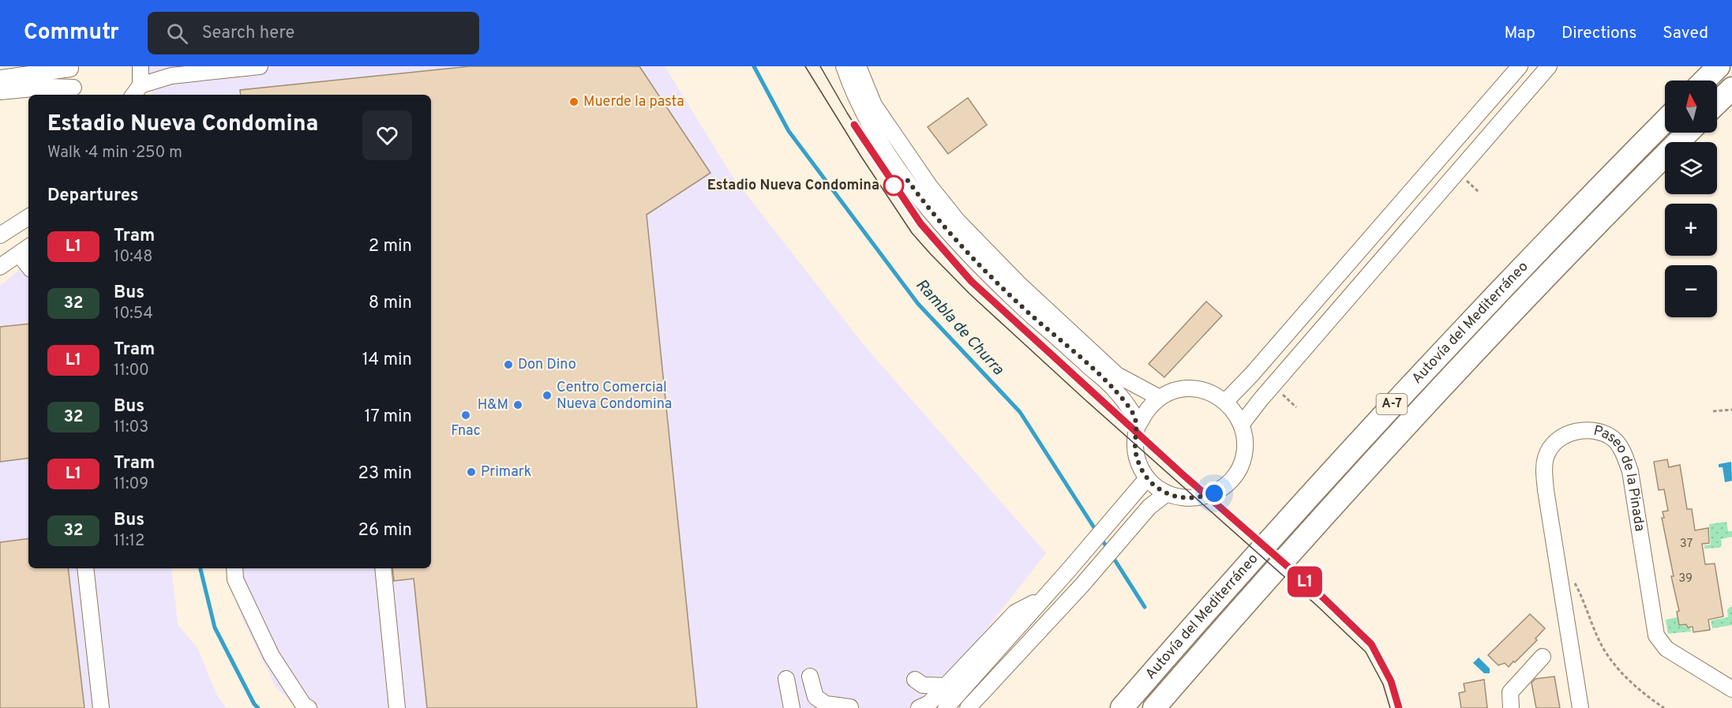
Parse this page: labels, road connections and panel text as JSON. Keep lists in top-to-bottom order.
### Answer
{
  "streets": {
    "highway": ["Autovía del Mediterráneo", "A-7"],
    "street": ["Paseo de la Pinada"]
  },
  "water": ["Rambla de Churra"],
  "places": [
    "Muerde la pasta",
    "Estadio Nueva Condomina",
    "Don Dino",
    "Centro Comercial Nueva Condomina",
    "H&M",
    "Fnac",
    "Primark"
  ],
  "lines": ["tram line L1"],
  "house_numbers": ["37", "39"],
  "north": "top",
  "page": {
    "header": "Commutr",
    "search": "Search here",
    "nav": ["Map", "Directions", "Saved"],
    "on_map": "L1",
    "map_buttons": ["+", "−"],
    "heading": [
      ["Estadio Nueva Condomina", "Walk · 4 min · 250 m"],
      "Departures"
    ],
    "list": [
      {
        "mark": "L1",
        "name": "Tram",
        "note": "10:48",
        "value": "2 min"
      },
      {
        "mark": "32",
        "name": "Bus",
        "note": "10:54",
        "value": "8 min"
      },
      {
        "mark": "L1",
        "name": "Tram",
        "note": "11:00",
        "value": "14 min"
      },
      {
        "mark": "32",
        "name": "Bus",
        "note": "11:03",
        "value": "17 min"
      },
      {
        "mark": "L1",
        "name": "Tram",
        "note": "11:09",
        "value": "23 min"
      },
      {
        "mark": "32",
        "name": "Bus",
        "note": "11:12",
        "value": "26 min"
      }
    ]
  }
}
